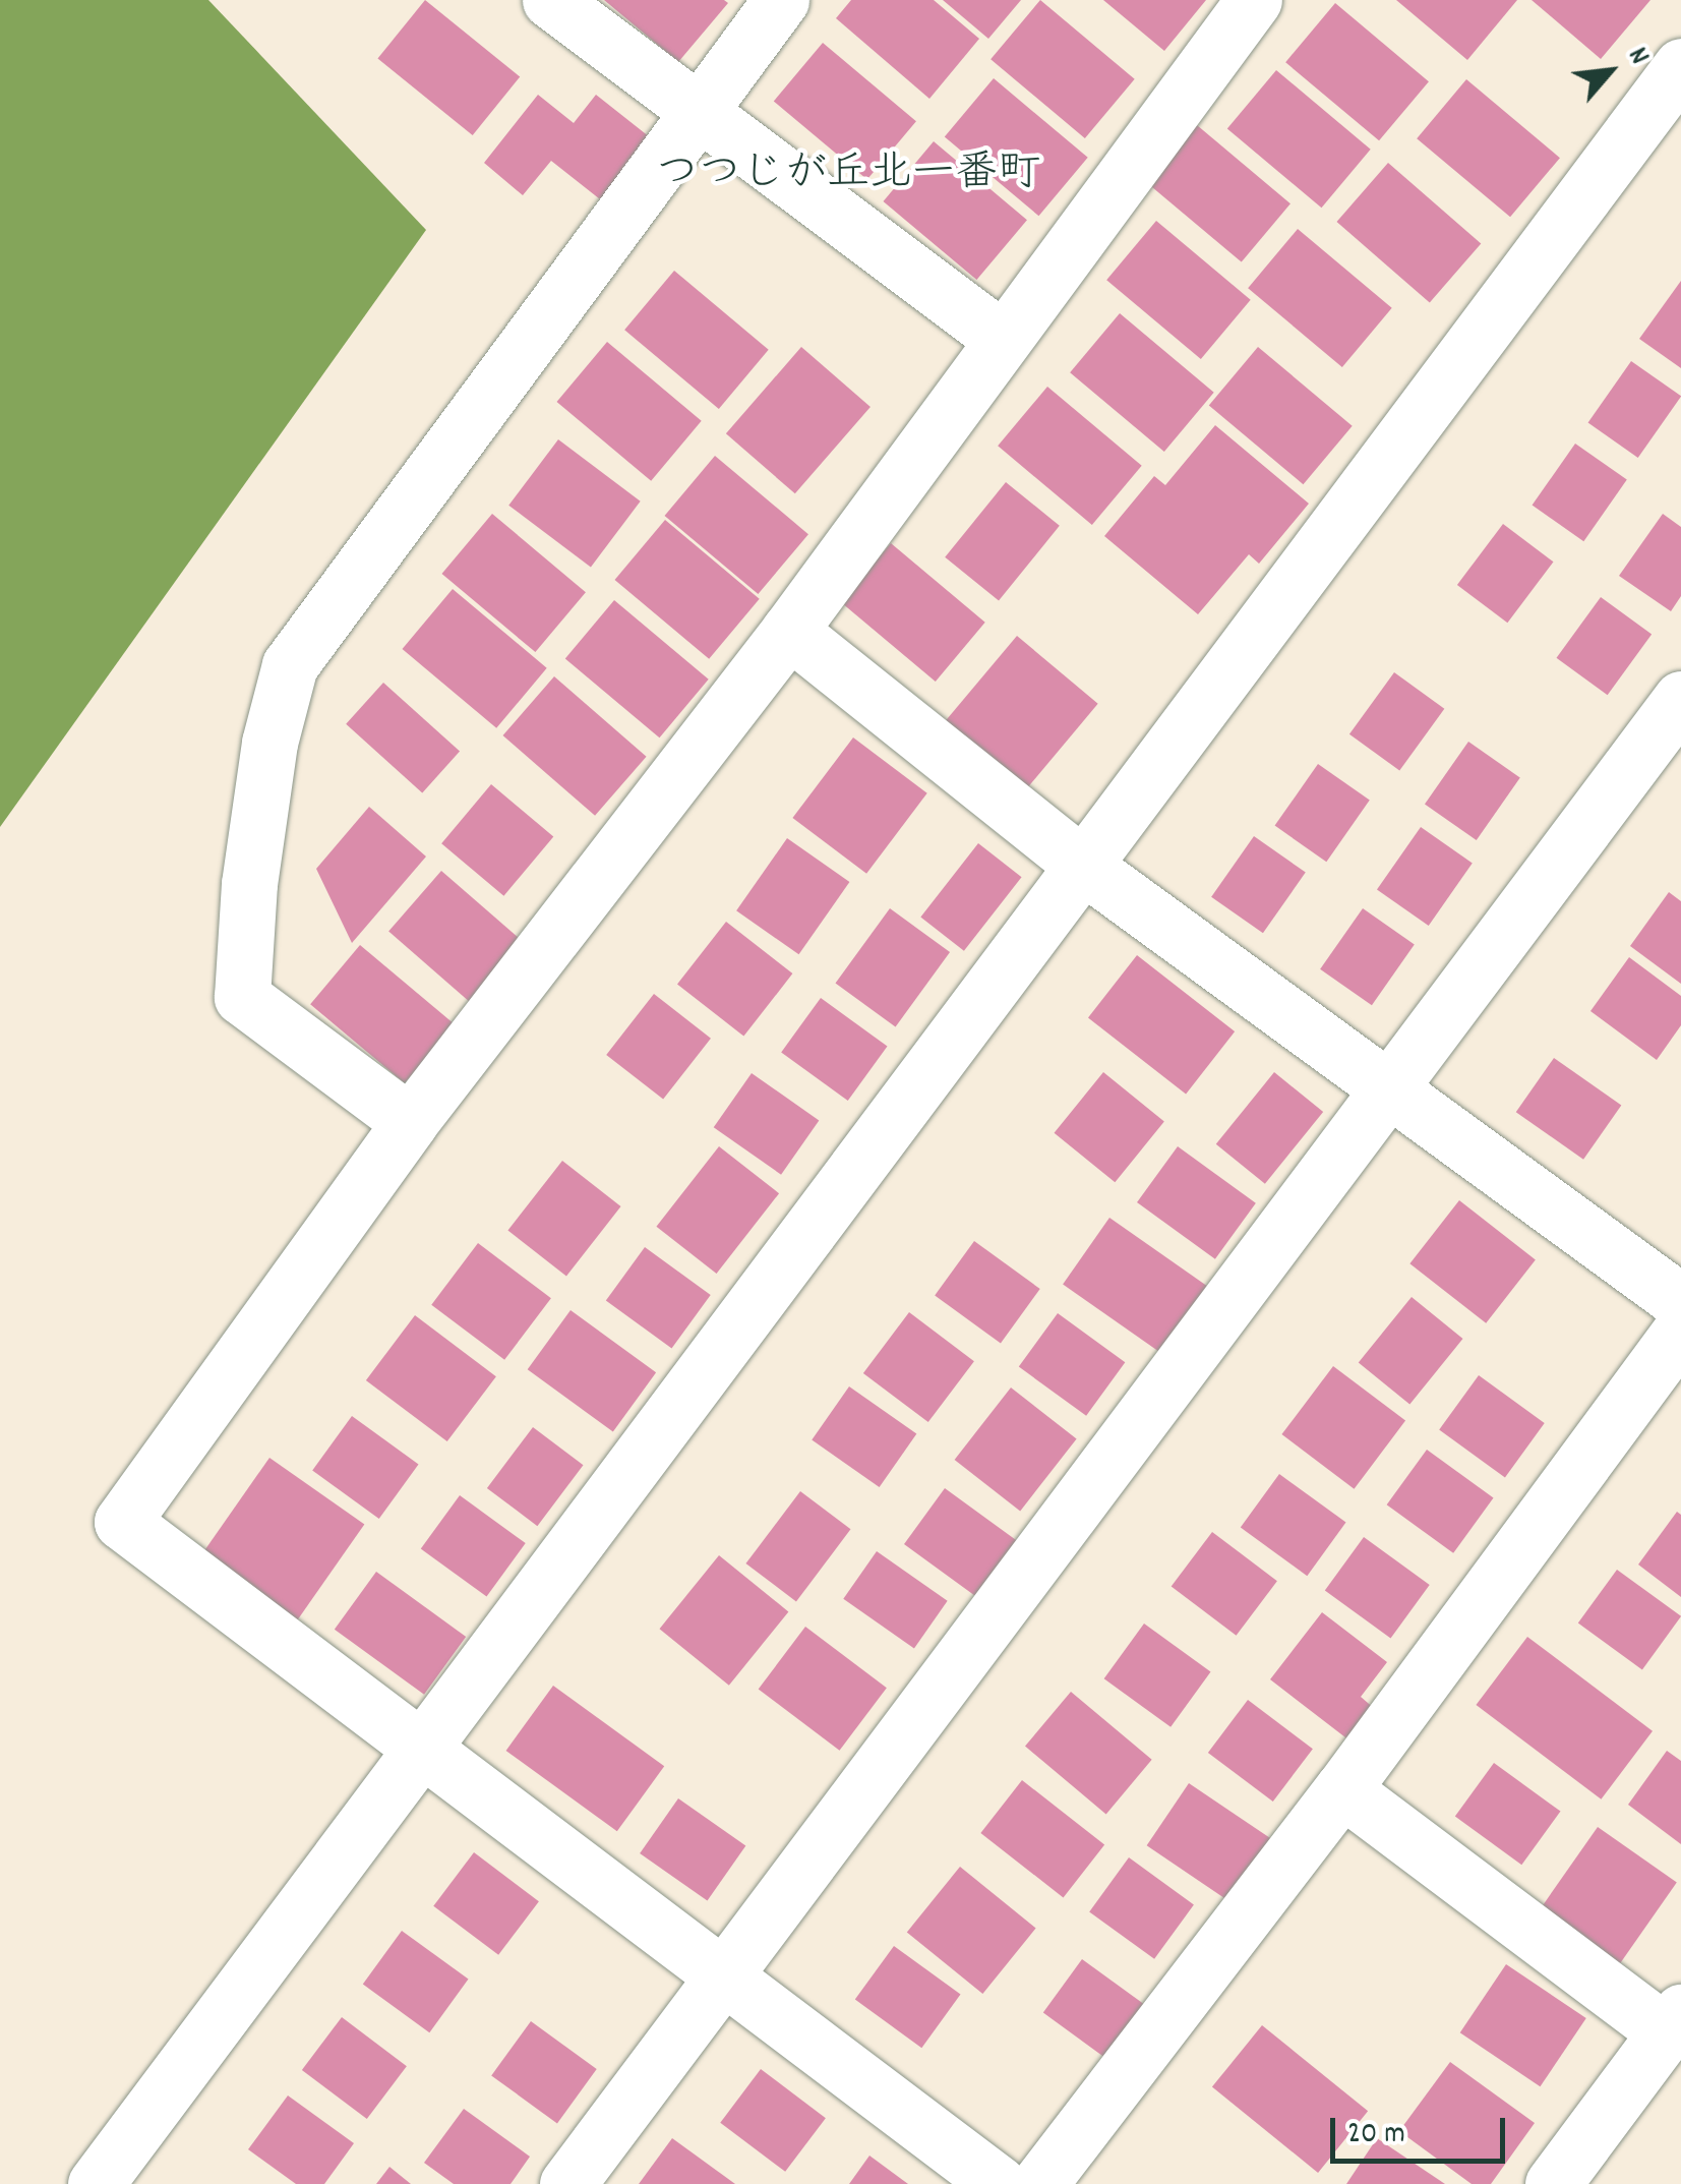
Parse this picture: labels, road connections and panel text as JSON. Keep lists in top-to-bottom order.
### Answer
{
  "districts": ["つつじが丘北一番町"],
  "scale_bar": "20 m",
  "north": "top right"
}
